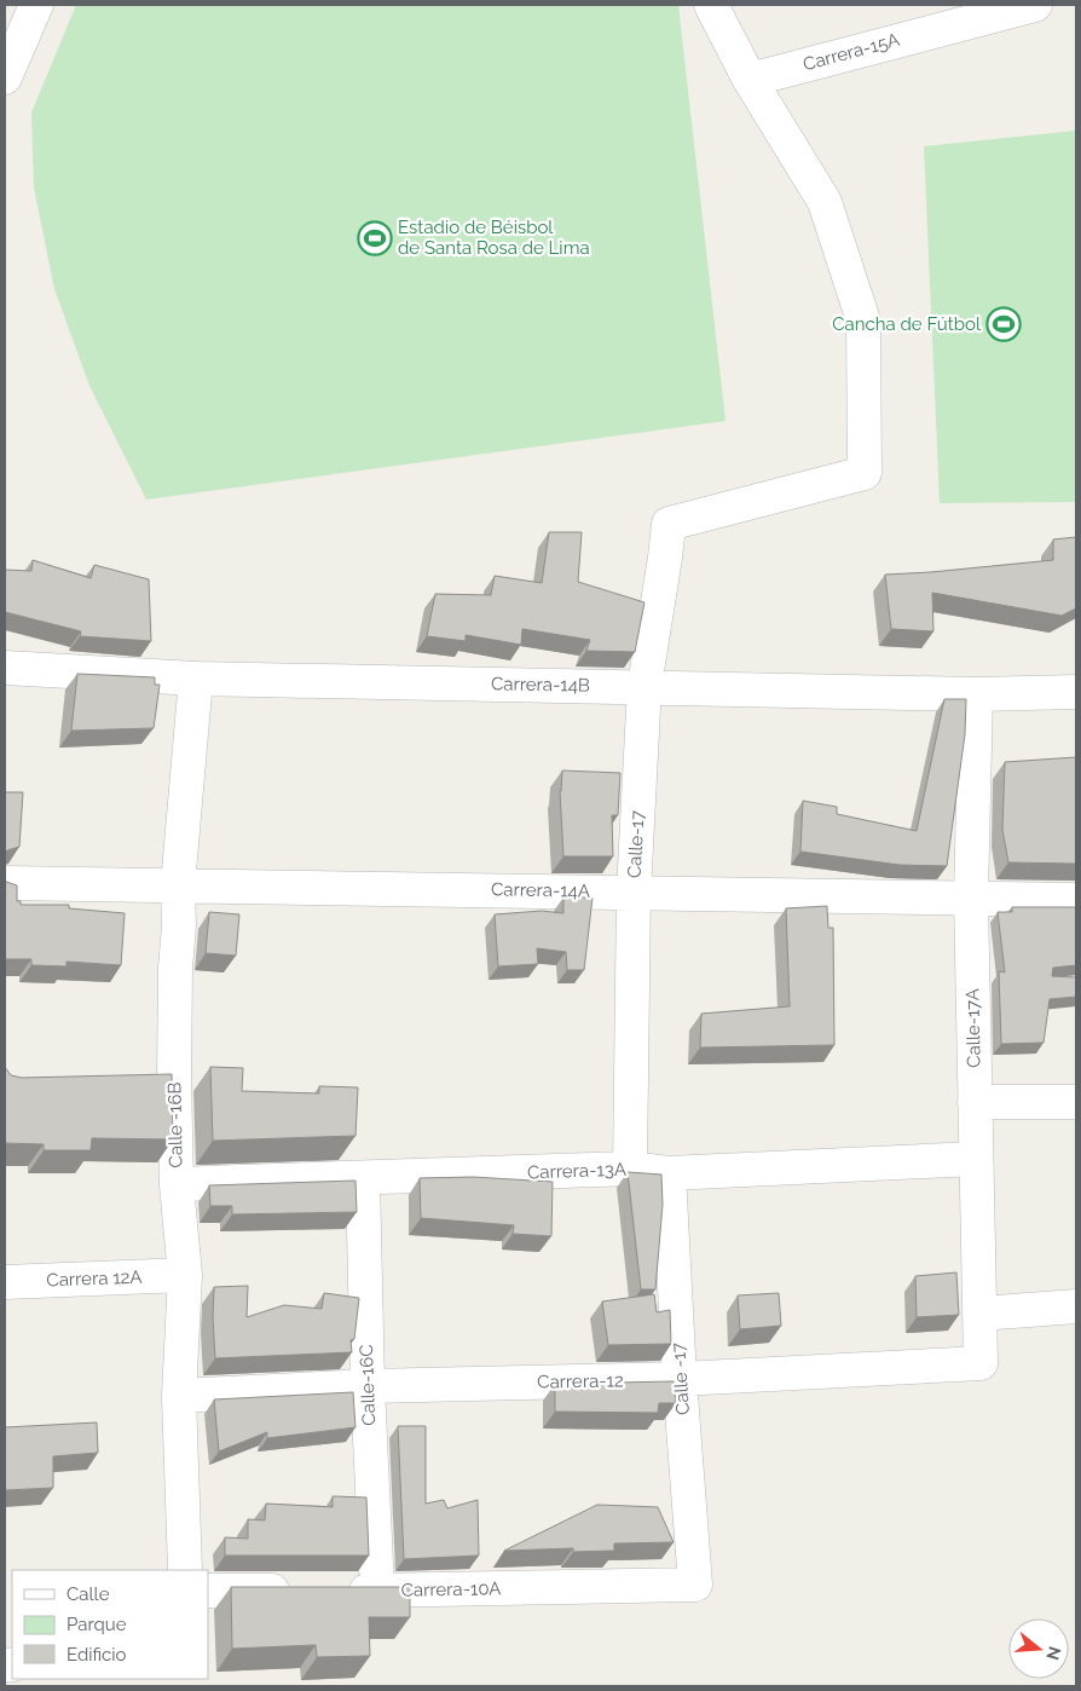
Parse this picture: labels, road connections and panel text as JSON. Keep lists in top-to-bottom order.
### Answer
{
  "streets": {
    "street": [
      "Carrera-15A",
      "Carrera-14B",
      "Calle-17",
      "Carrera-14A",
      "Calle-17A",
      "Calle -16B",
      "Carrera-13A",
      "Carrera 12A",
      "Calle -17",
      "Carrera-12",
      "Calle-16C",
      "Carrera-10A"
    ]
  },
  "crossings": [
    ["Carrera-15A", "Calle-17"],
    ["Carrera-14B", "Calle-17"],
    ["Carrera-14B", "Calle-17A"],
    ["Carrera-14B", "Calle -16B"],
    ["Calle-17", "Carrera-14A"],
    ["Calle-17", "Carrera-13A"],
    ["Carrera-14A", "Calle-17A"],
    ["Carrera-14A", "Calle -16B"],
    ["Calle-17A", "Carrera-13A"],
    ["Calle-17A", "Carrera-12"],
    ["Calle -16B", "Carrera-13A"],
    ["Calle -16B", "Carrera 12A"],
    ["Calle -16B", "Carrera-12"],
    ["Carrera-13A", "Calle -17"],
    ["Carrera-13A", "Calle-16C"],
    ["Calle -17", "Carrera-12"],
    ["Calle -17", "Carrera-10A"],
    ["Carrera-12", "Calle-16C"],
    ["Calle-16C", "Carrera-10A"]
  ],
  "places": {
    "sports": ["Estadio de Béisbol de Santa Rosa de Lima", "Cancha de Fútbol"]
  },
  "legend": ["Calle", "Parque", "Edificio"],
  "north": "right"
}
